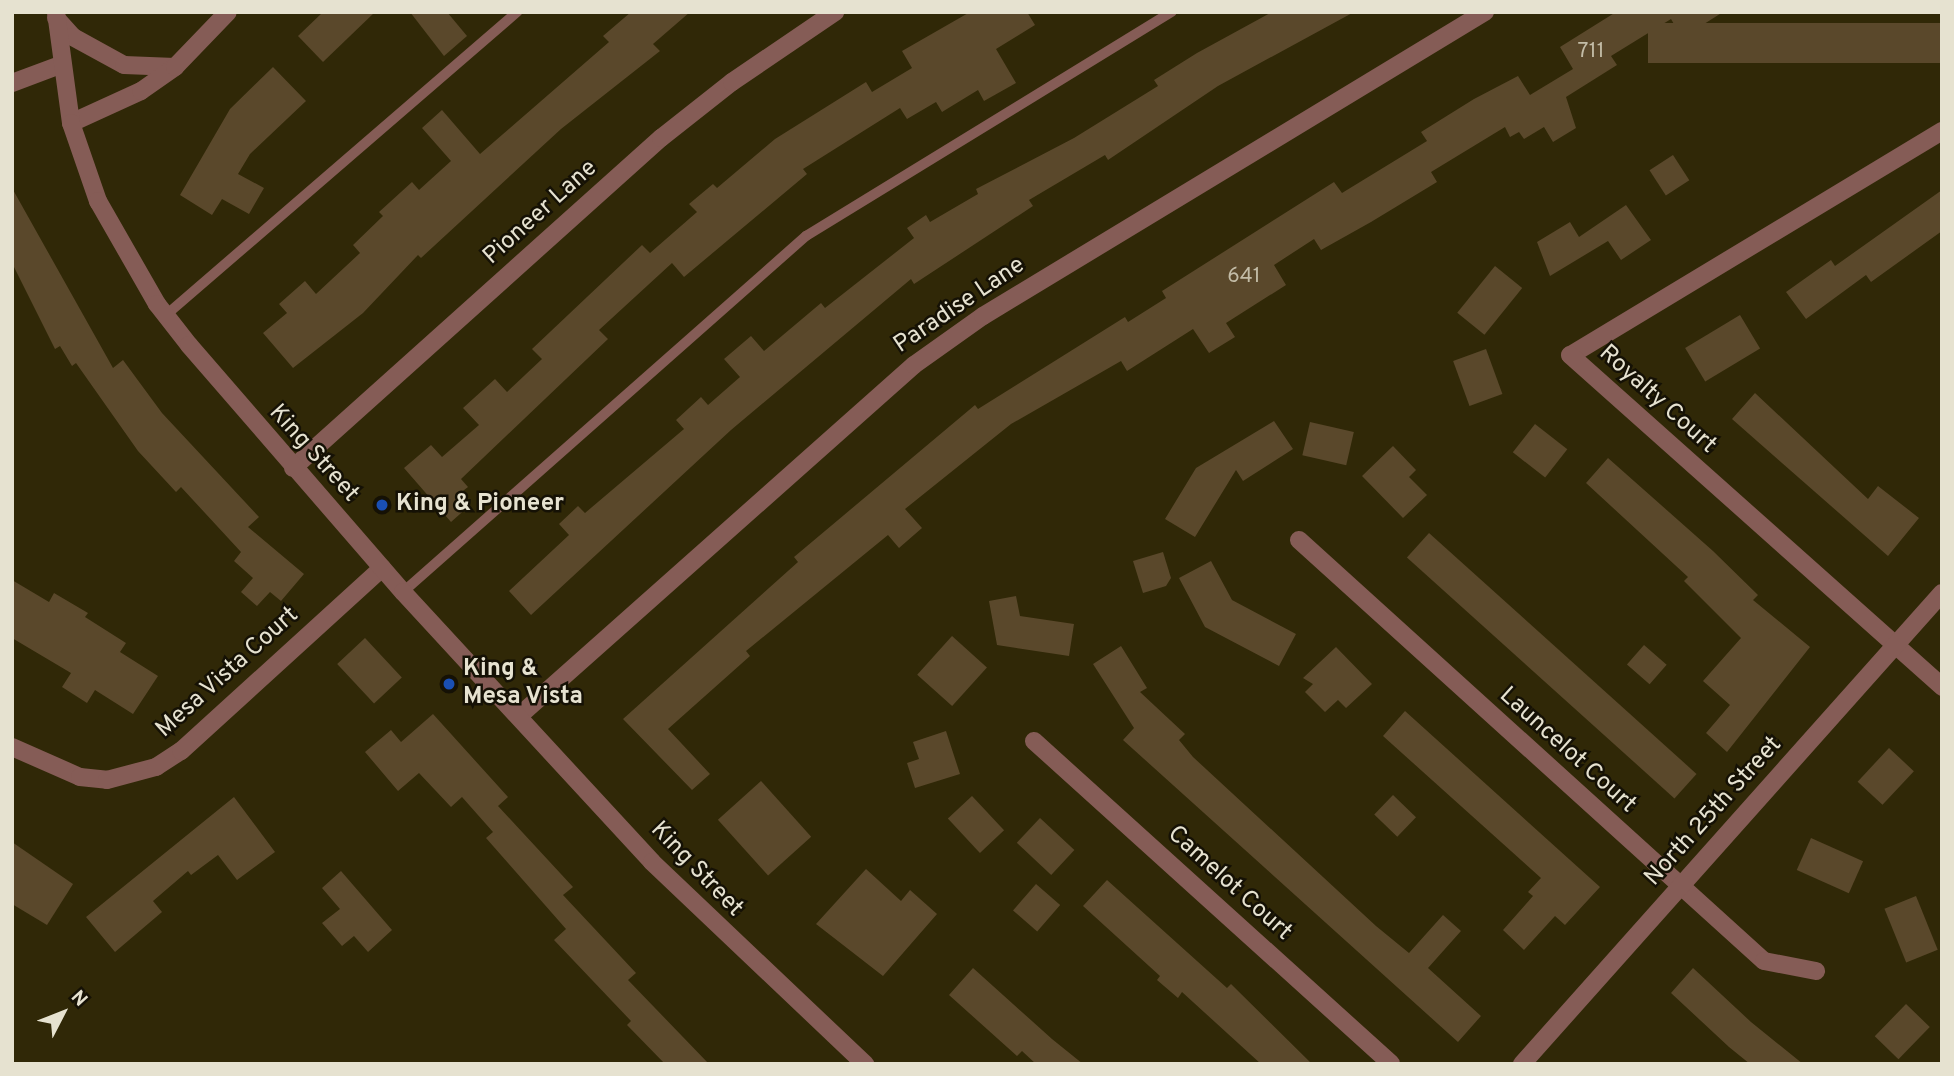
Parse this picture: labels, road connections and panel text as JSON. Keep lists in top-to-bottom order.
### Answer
{
  "streets": {
    "street": [
      "Pioneer Lane",
      "Paradise Lane",
      "Royalty Court",
      "King Street",
      "Mesa Vista Court",
      "Launcelot Court",
      "North 25th Street",
      "Camelot Court"
    ]
  },
  "crossings": [
    ["Pioneer Lane", "King Street"],
    ["Paradise Lane", "King Street"],
    ["Royalty Court", "North 25th Street"],
    ["King Street", "Mesa Vista Court"],
    ["Launcelot Court", "North 25th Street"]
  ],
  "places": ["King & Pioneer", "King & Mesa Vista"],
  "house_numbers": ["711", "641"],
  "north": "top right"
}
